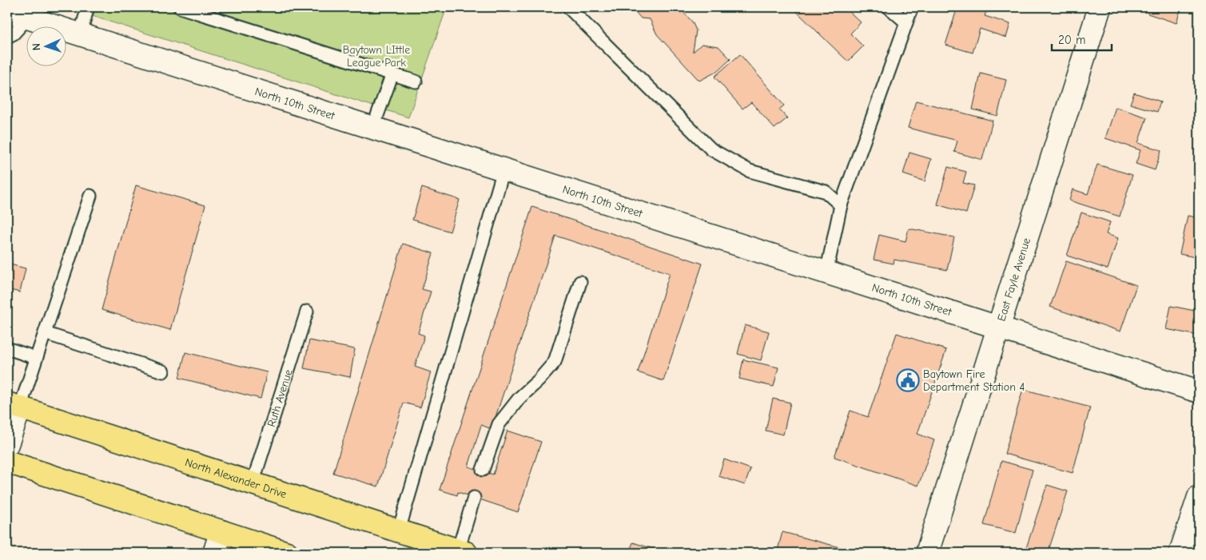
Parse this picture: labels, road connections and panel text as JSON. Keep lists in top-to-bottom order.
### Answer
{
  "streets": {
    "main road": ["North Alexander Drive"],
    "street": ["North 10th Street", "East Fayle Avenue"],
    "lane": ["Ruth Avenue"]
  },
  "crossings": [
    ["North 10th Street", "East Fayle Avenue"],
    ["Ruth Avenue", "North Alexander Drive"]
  ],
  "parks": ["Baytown LIttle League Park"],
  "places": {
    "public building": ["Baytown Fire Department Station 4"]
  },
  "scale_bar": "20 m",
  "north": "left"
}
